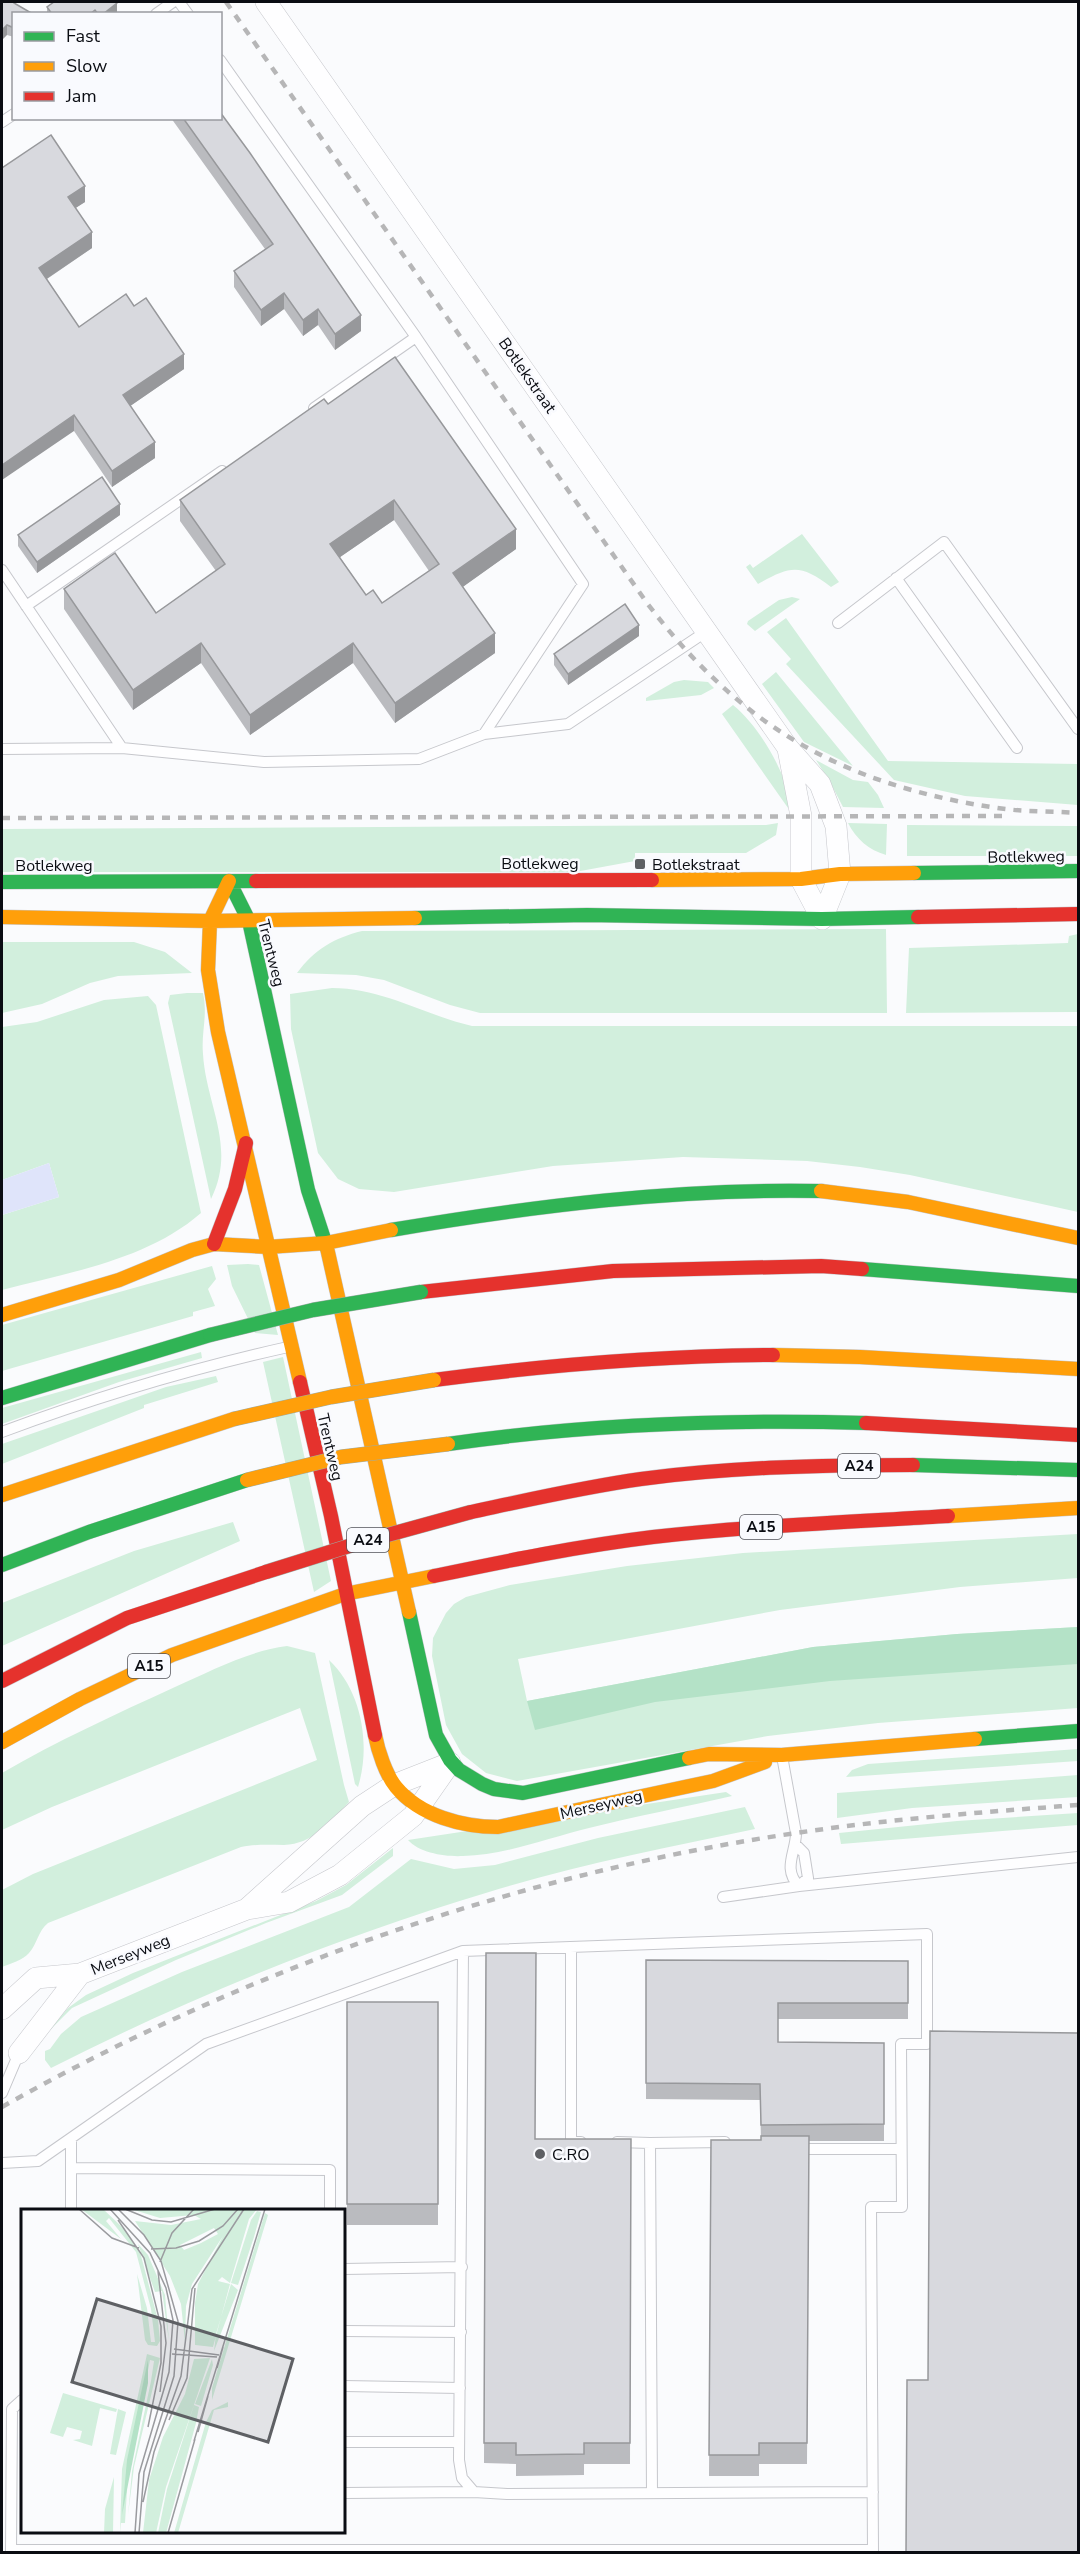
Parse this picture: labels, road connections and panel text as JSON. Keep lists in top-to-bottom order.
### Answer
{
  "streets": {
    "main road": [
      "Botlekweg",
      "Trentweg",
      "A24",
      "A15",
      "Merseyweg"
    ],
    "street": ["Botlekstraat"]
  },
  "crossings": [
    ["Botlekstraat", "Botlekweg"],
    ["Botlekweg", "Trentweg"],
    ["Trentweg", "A15"],
    ["Trentweg", "Merseyweg"]
  ],
  "places": {
    "transit": ["Botlekstraat"],
    "other": ["C.RO"]
  },
  "legend": ["Fast", "Slow", "Jam"]
}
